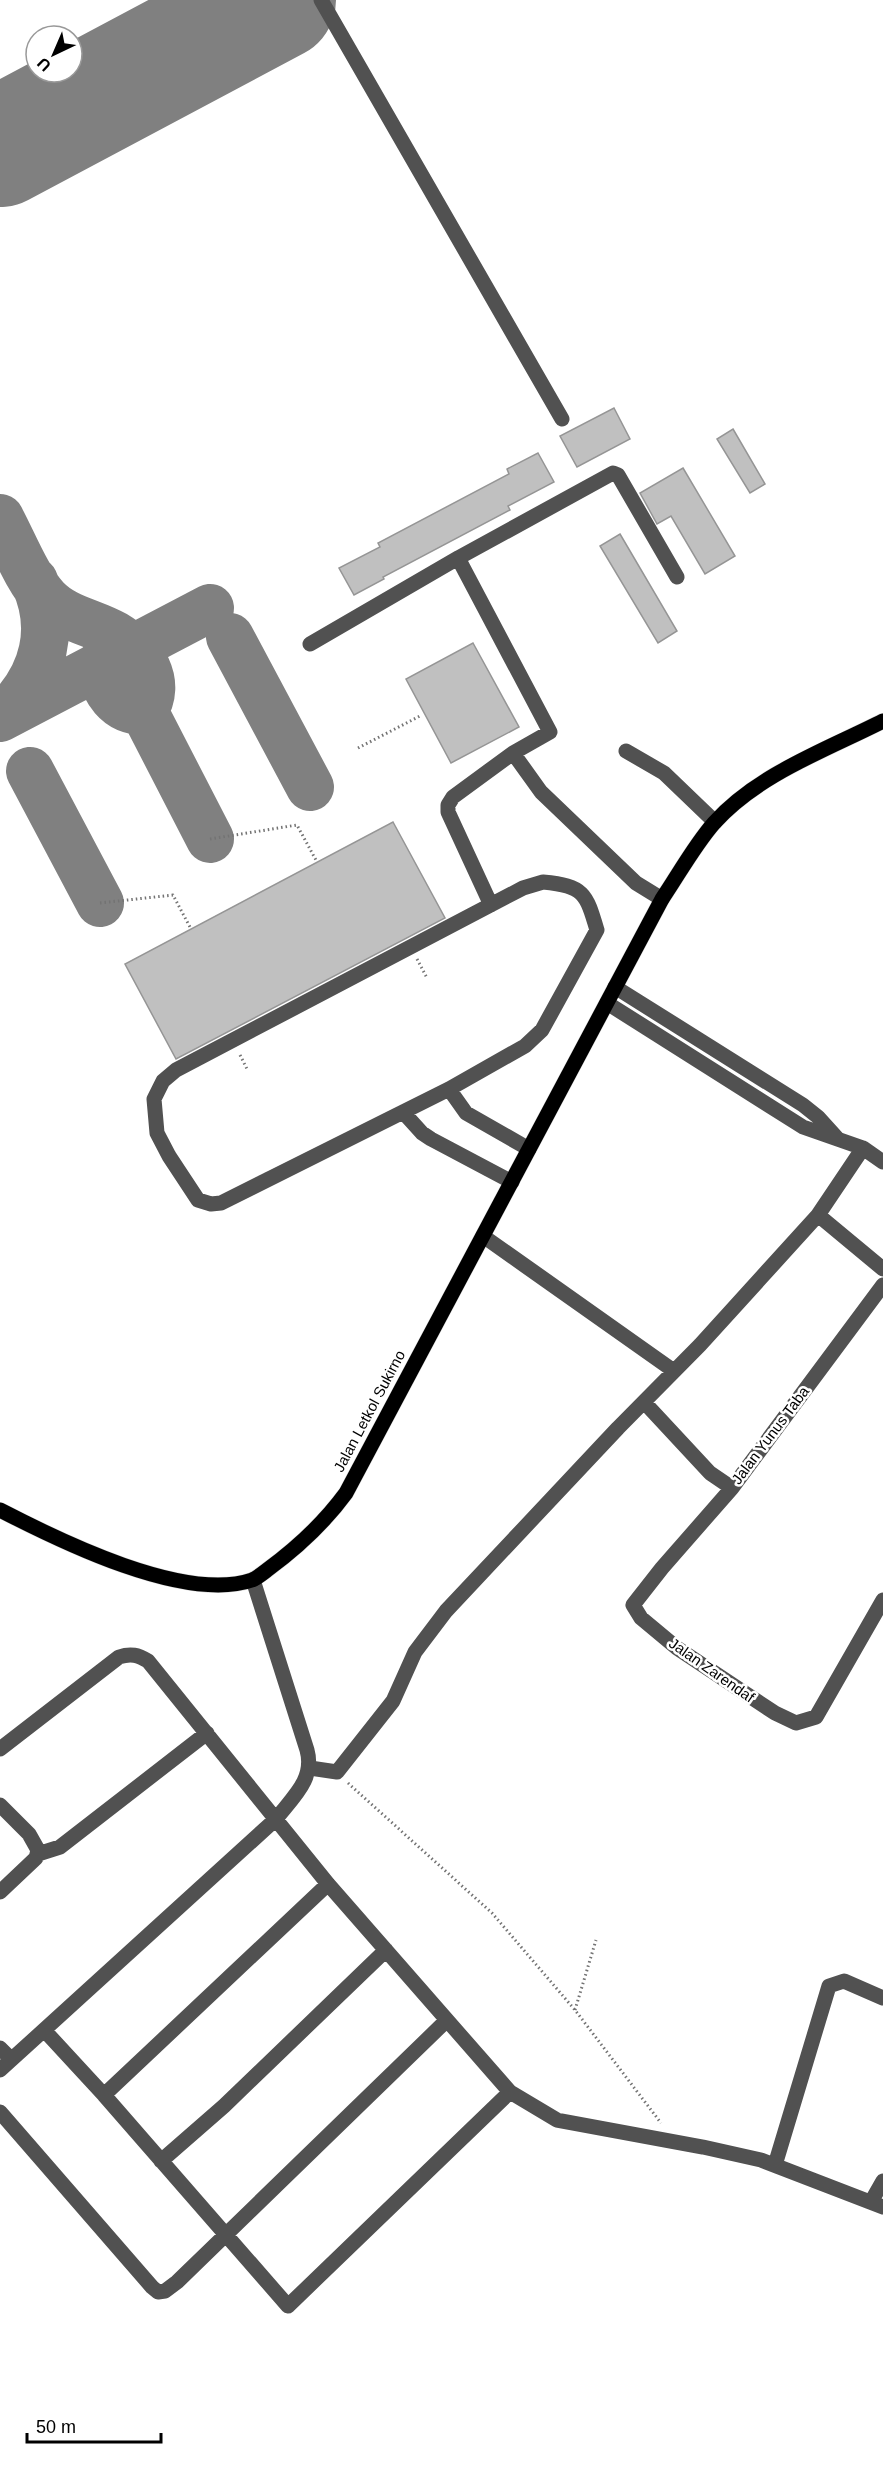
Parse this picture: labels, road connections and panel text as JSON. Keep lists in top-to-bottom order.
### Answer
{
  "streets": {
    "main road": ["Jalan Letkol Sukirno"],
    "street": ["Jalan Yunus Taba", "Jalan Zarendaf"]
  },
  "crossings": [
    ["Jalan Yunus Taba", "Jalan Zarendaf"]
  ],
  "scale_bar": "50 m",
  "north": "bottom left"
}
